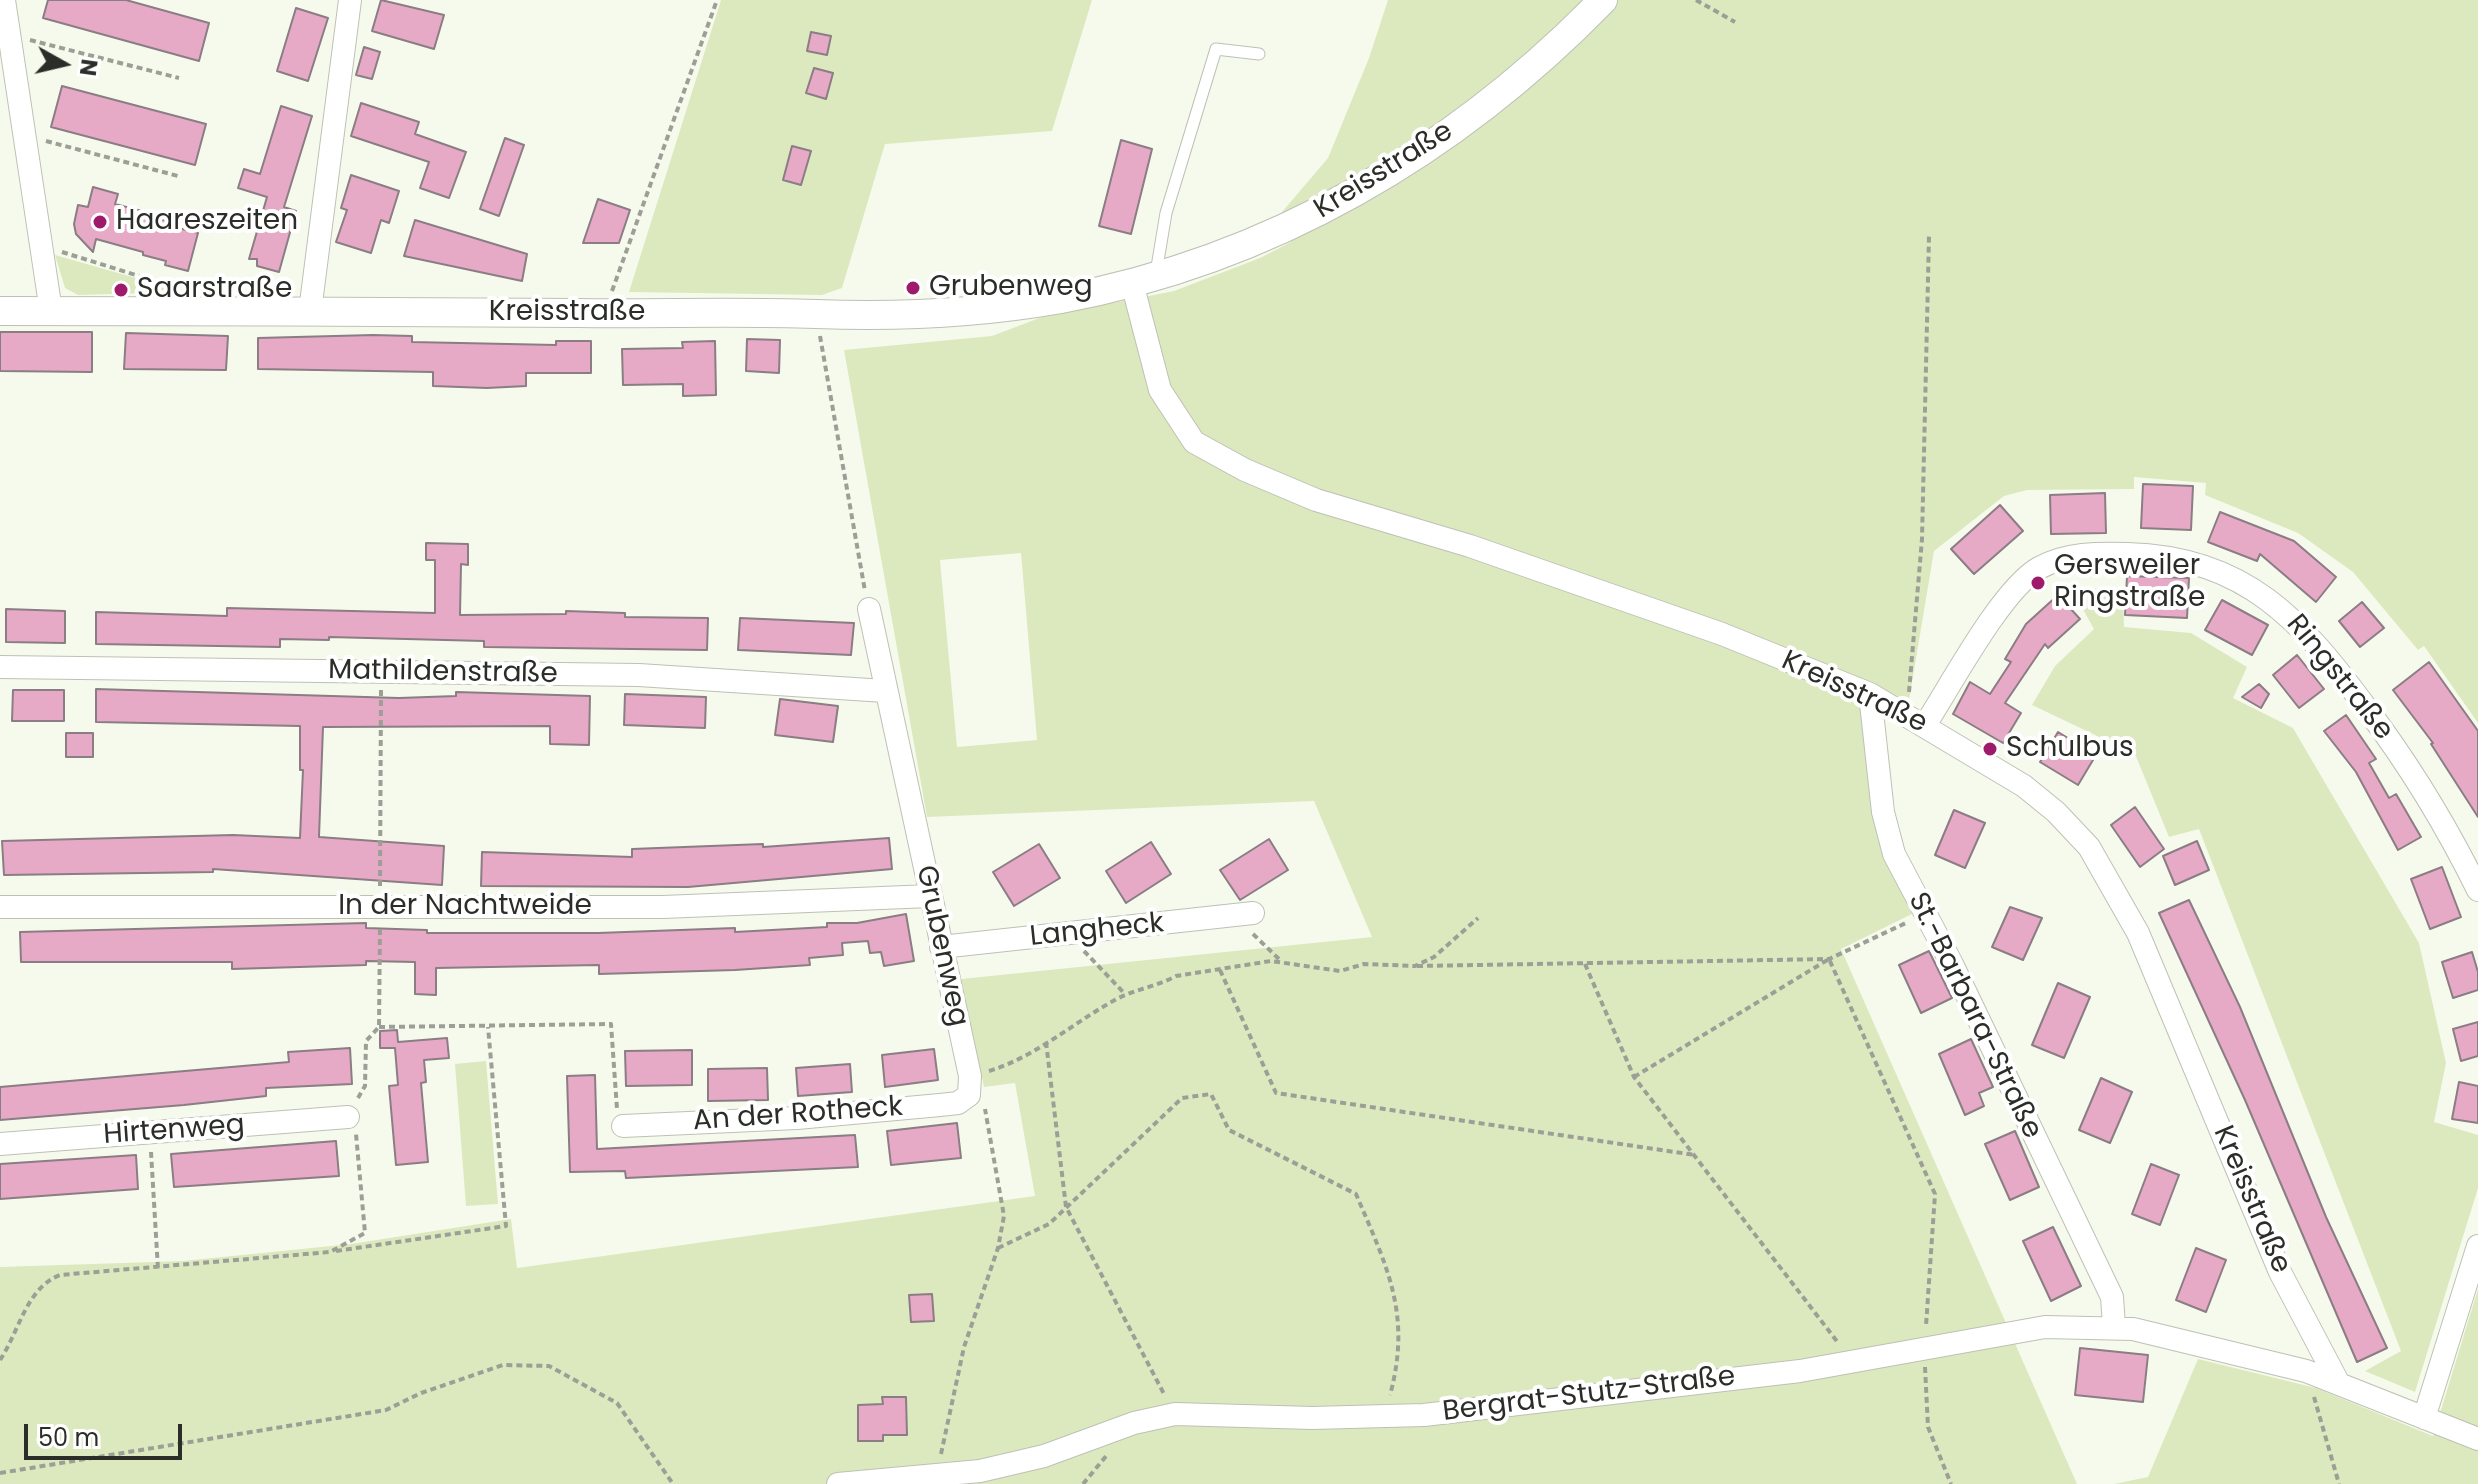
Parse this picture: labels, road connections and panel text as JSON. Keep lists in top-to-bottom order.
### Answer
{
  "streets": {
    "street": [
      "Kreisstraße",
      "Mathildenstraße",
      "Ringstraße",
      "In der Nachtweide",
      "Langheck",
      "Grubenweg",
      "St.-Barbara-Straße",
      "An der Rotheck",
      "Hirtenweg",
      "Bergrat-Stutz-Straße"
    ]
  },
  "crossings": [
    ["Kreisstraße", "Ringstraße"],
    ["Kreisstraße", "St.-Barbara-Straße"],
    ["Kreisstraße", "Bergrat-Stutz-Straße"],
    ["Mathildenstraße", "Grubenweg"],
    ["In der Nachtweide", "Grubenweg"],
    ["Langheck", "Grubenweg"],
    ["Grubenweg", "An der Rotheck"],
    ["St.-Barbara-Straße", "Bergrat-Stutz-Straße"]
  ],
  "places": [
    "Haareszeiten",
    "Grubenweg",
    "Saarstraße",
    "Gersweiler Ringstraße",
    "Schulbus"
  ],
  "scale_bar": "50 m",
  "north": "right"
}
